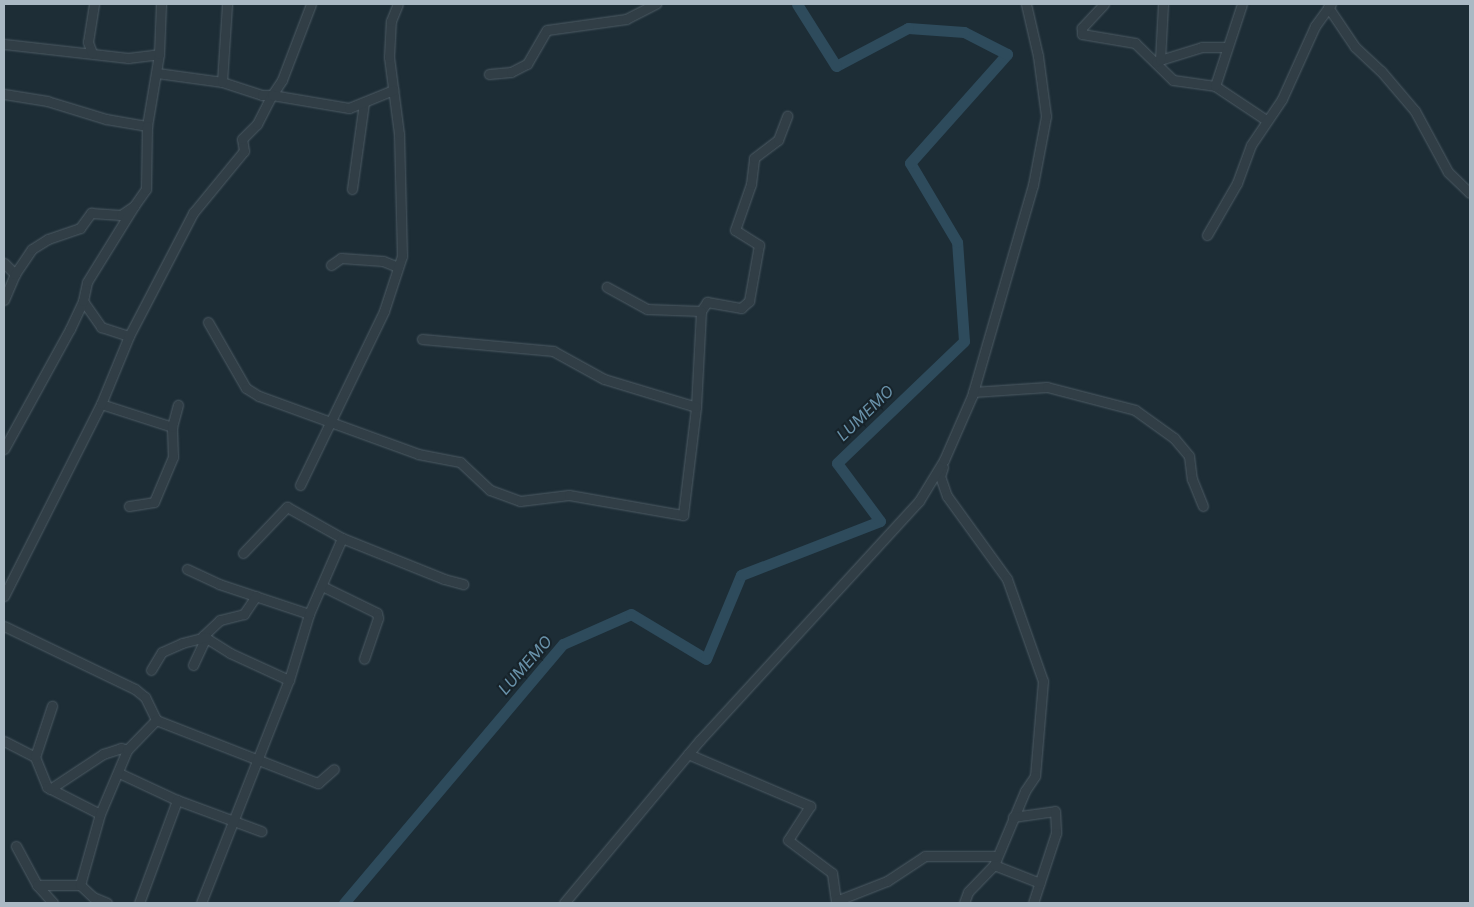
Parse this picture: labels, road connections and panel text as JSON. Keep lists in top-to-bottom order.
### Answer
{
  "water": ["LUMEMO"]
}
